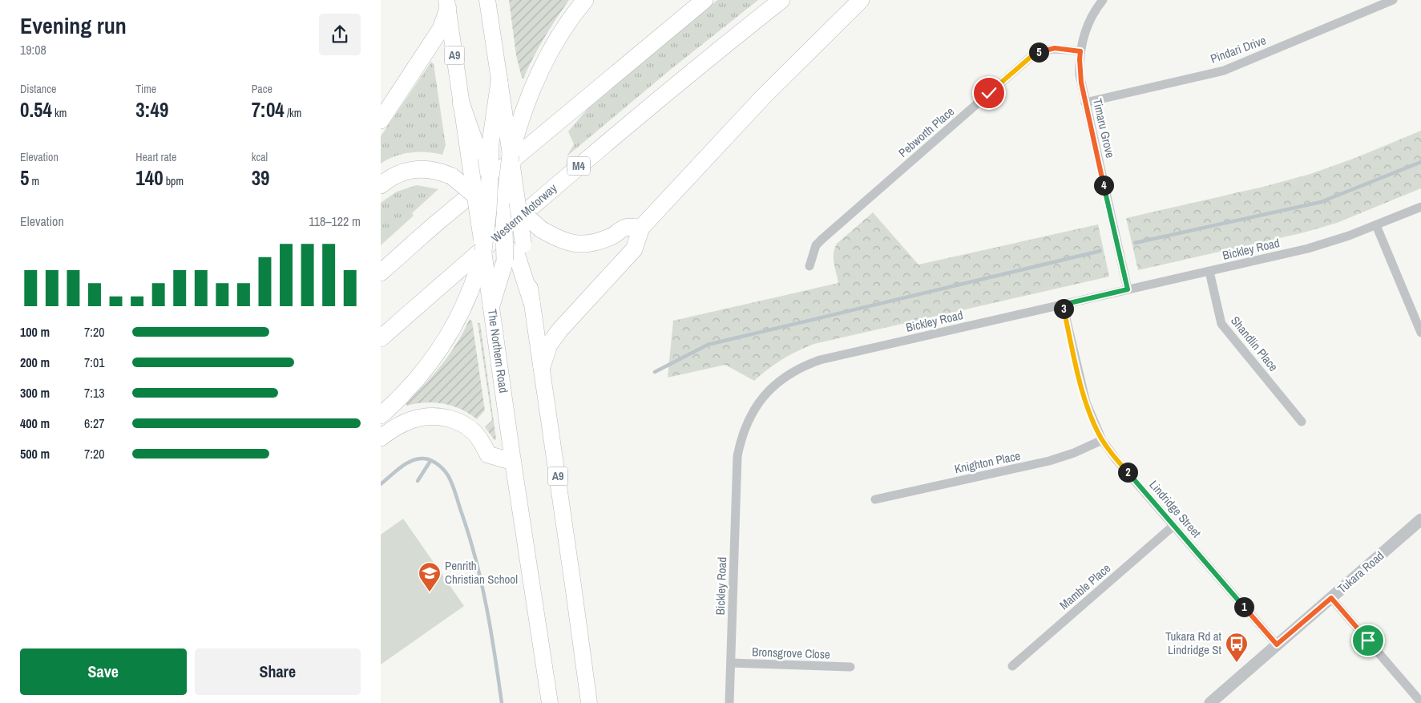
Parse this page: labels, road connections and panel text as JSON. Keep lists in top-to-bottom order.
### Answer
{
  "streets": {
    "highway": [
      "A9",
      "M4",
      "Western Motorway",
      "The Northern Road"
    ],
    "street": [
      "Pindari Drive",
      "Timaru Grove",
      "Pebworth Place",
      "Bickley Road",
      "Shandlin Place",
      "Knighton Place",
      "Lindridge Street",
      "Tukara Road",
      "Mamble Place",
      "Bronsgrove Close"
    ]
  },
  "crossings": [
    ["Pindari Drive", "Timaru Grove"],
    ["Timaru Grove", "Pebworth Place"],
    ["Timaru Grove", "Bickley Road"],
    ["Bickley Road", "Shandlin Place"],
    ["Bickley Road", "Lindridge Street"],
    ["Bickley Road", "Bronsgrove Close"],
    ["Knighton Place", "Lindridge Street"],
    ["Lindridge Street", "Tukara Road"],
    ["Lindridge Street", "Mamble Place"]
  ],
  "places": {
    "school or university": ["Penrith Christian School"],
    "bus stop": ["Tukara Rd at Lindridge St"]
  },
  "page": {
    "heading": ["Evening run", "19:08"],
    "pins": [
      "5",
      "4",
      "3",
      "2",
      "1"
    ],
    "stats": [
      ["Distance", "0.54 km"],
      ["Time", "3:49"],
      ["Pace", "7:04 /km"],
      ["Elevation", "5 m"],
      ["Heart rate", "140 bpm"],
      ["kcal", "39"]
    ],
    "chart": ["Elevation", "118–122 m"],
    "list": [
      {
        "name": "100 m",
        "note": "7:20"
      },
      {
        "name": "200 m",
        "note": "7:01"
      },
      {
        "name": "300 m",
        "note": "7:13"
      },
      {
        "name": "400 m",
        "note": "6:27"
      },
      {
        "name": "500 m",
        "note": "7:20"
      }
    ],
    "buttons": ["Save", "Share"]
  }
}
